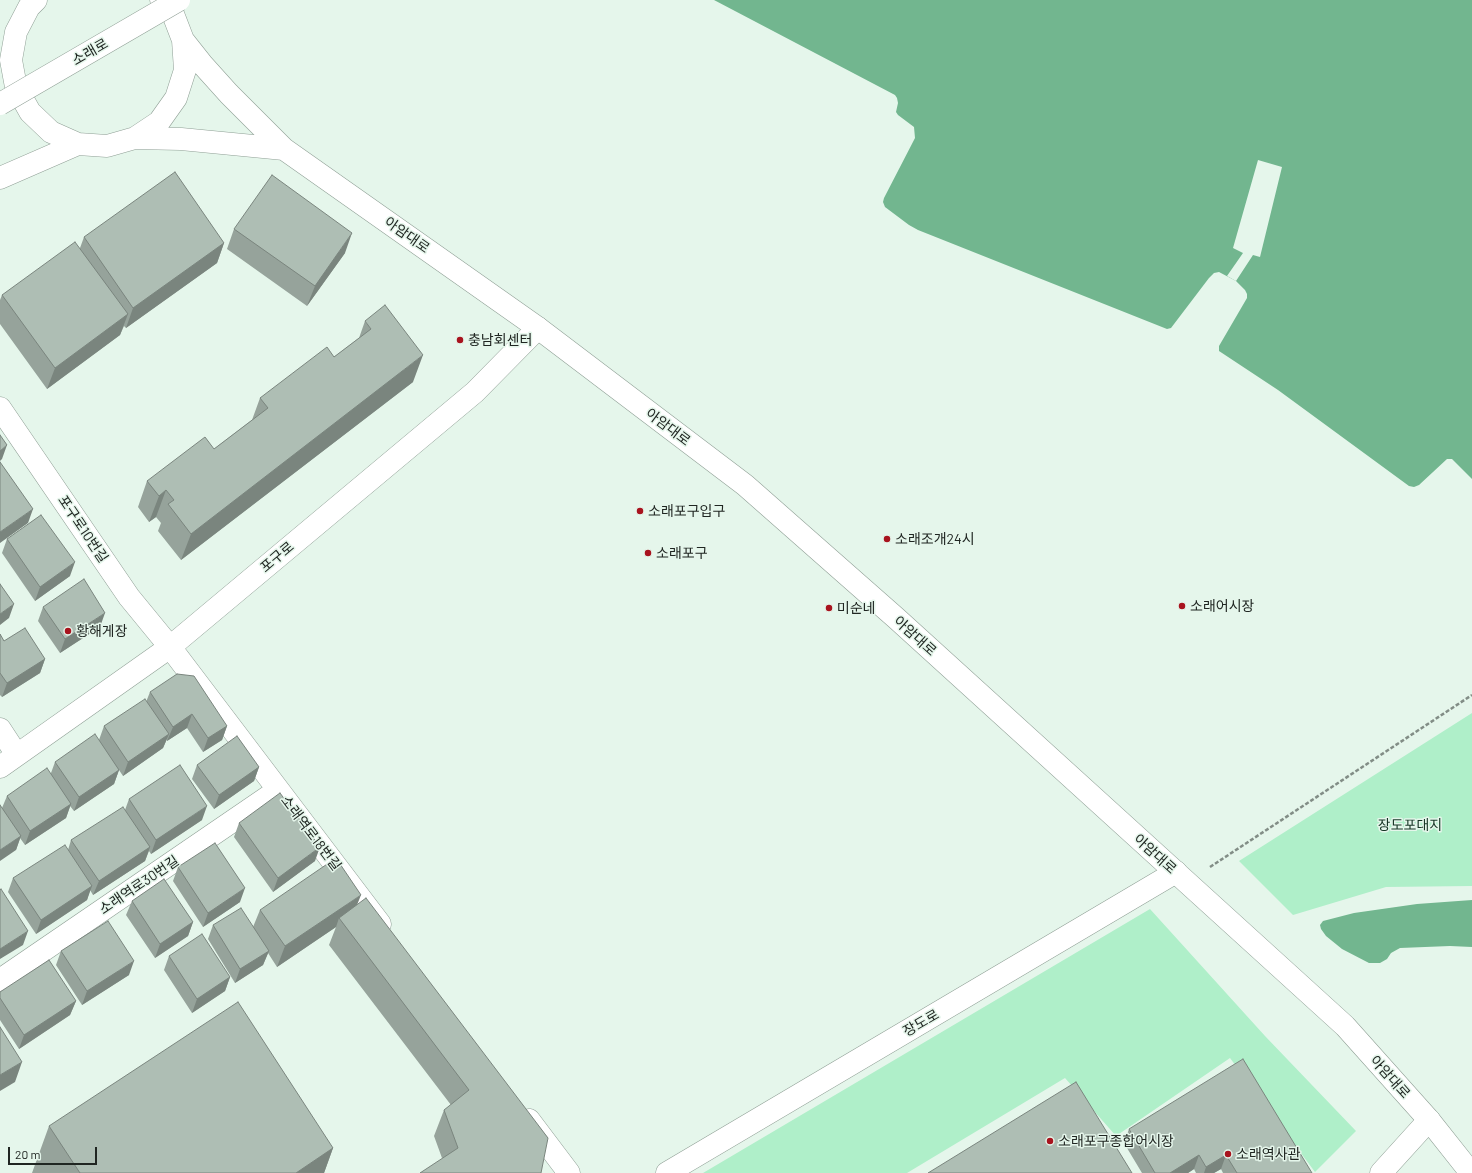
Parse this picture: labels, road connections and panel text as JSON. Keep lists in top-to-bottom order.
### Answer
{
  "streets": {
    "main road": [
      "소래로",
      "아암대로",
      "포구로10번길",
      "포구로",
      "소래역로18번길",
      "소래역로30번길",
      "장도로"
    ]
  },
  "crossings": [
    ["아암대로", "포구로"],
    ["아암대로", "장도로"],
    ["포구로10번길", "포구로"],
    ["포구로10번길", "소래역로18번길"],
    ["포구로", "소래역로18번길"],
    ["소래역로18번길", "소래역로30번길"]
  ],
  "parks": ["장도포대지"],
  "places": [
    "충남회센터",
    "소래포구입구",
    "소래조개24시",
    "소래포구",
    "소래어시장",
    "미순네",
    "황해게장",
    "소래포구종합어시장",
    "소래역사관"
  ],
  "scale_bar": "20 m"
}
